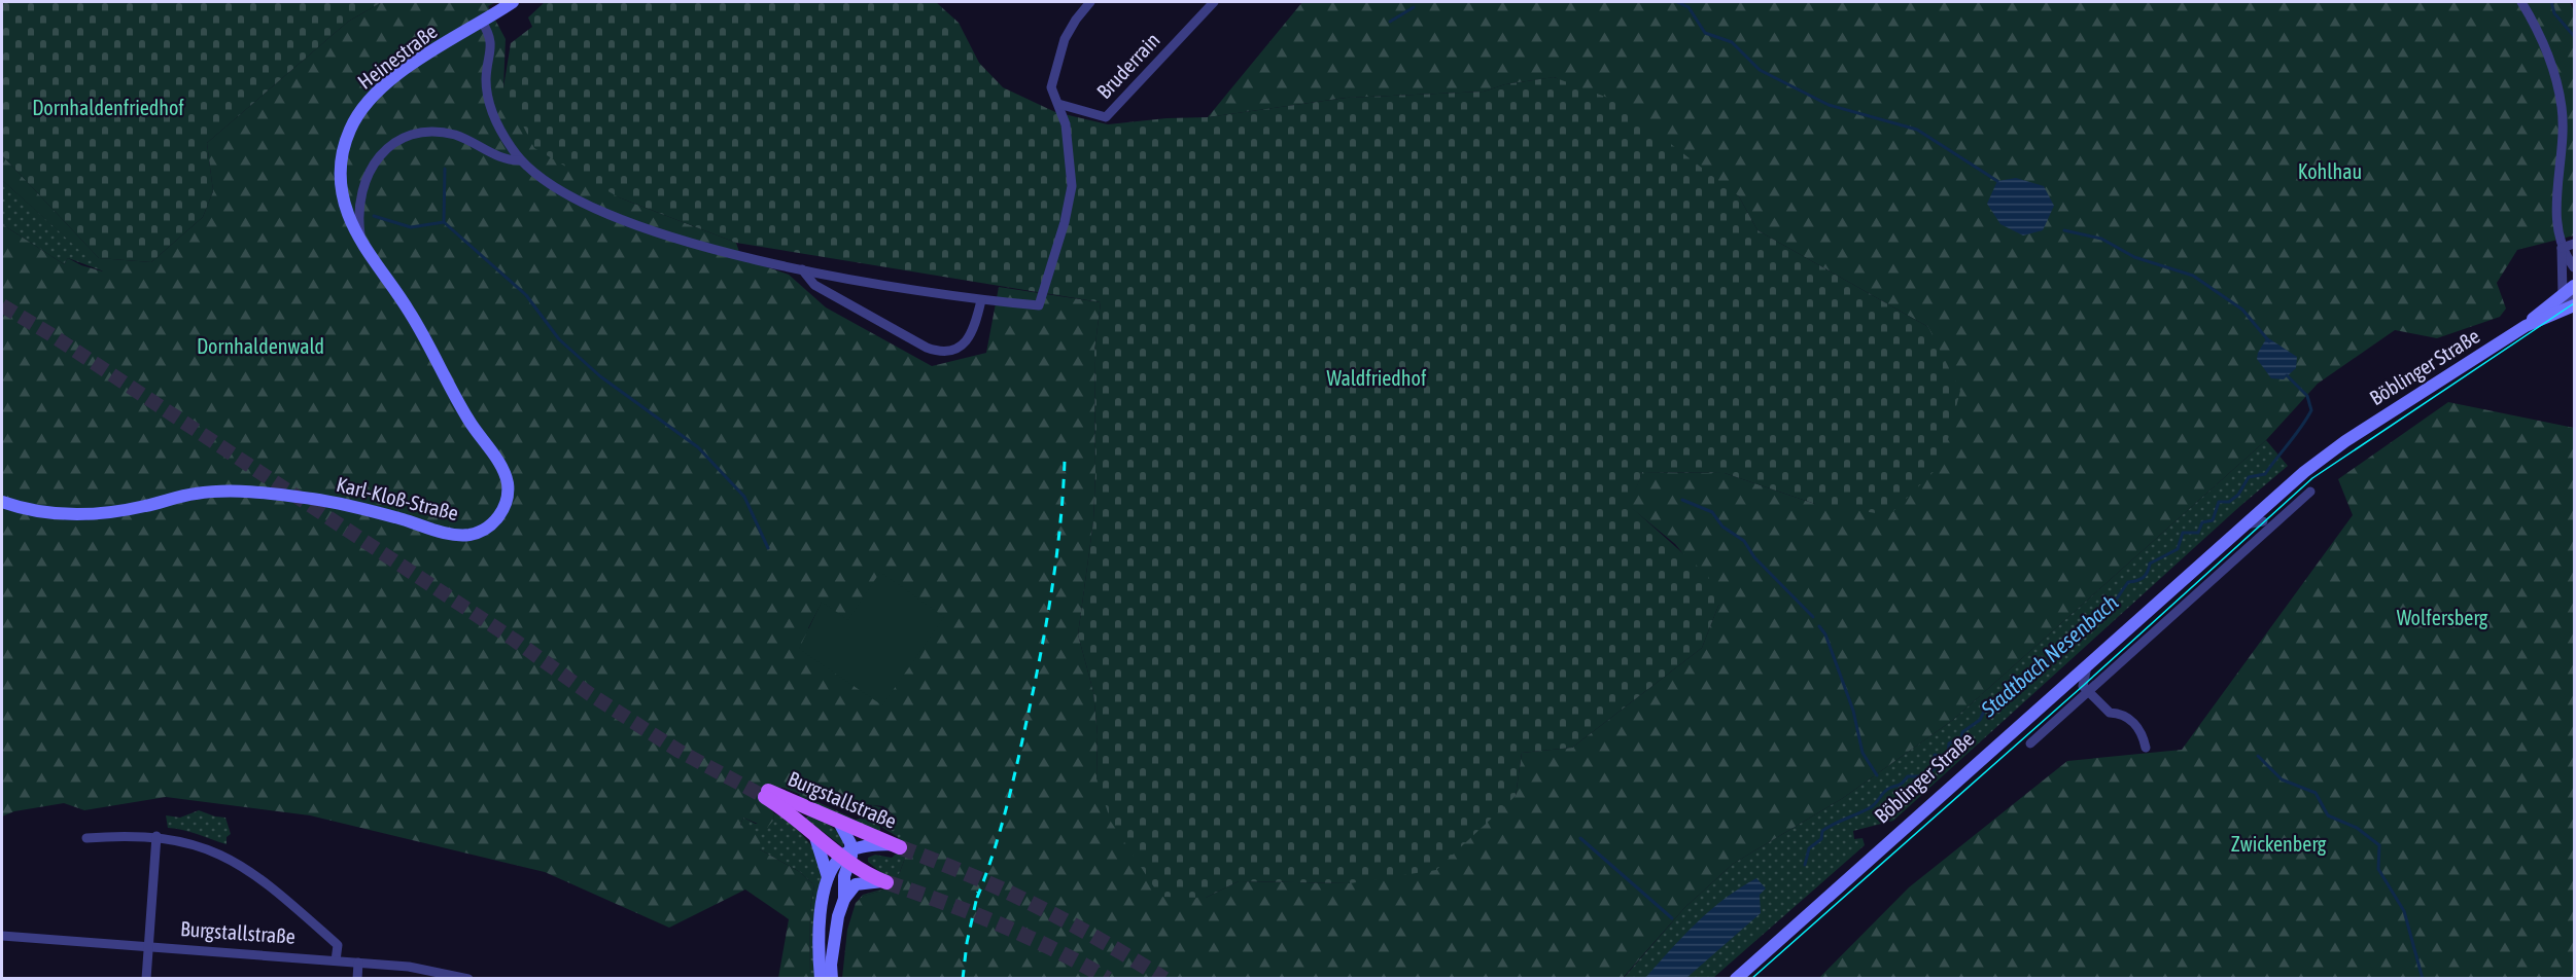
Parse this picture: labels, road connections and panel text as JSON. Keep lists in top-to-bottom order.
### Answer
{
  "streets": {
    "main road": [
      "Heinestraße",
      "Böblinger Straße",
      "Karl-Kloß-Straße",
      "Burgstallstraße"
    ],
    "street": ["Bruderrain"]
  },
  "crossings": [
    ["Heinestraße", "Karl-Kloß-Straße"]
  ],
  "water": ["Stadtbach Nesenbach"],
  "parks": [
    "Dornhaldenfriedhof",
    "Kohlhau",
    "Dornhaldenwald",
    "Waldfriedhof",
    "Wolfersberg",
    "Zwickenberg"
  ]
}
